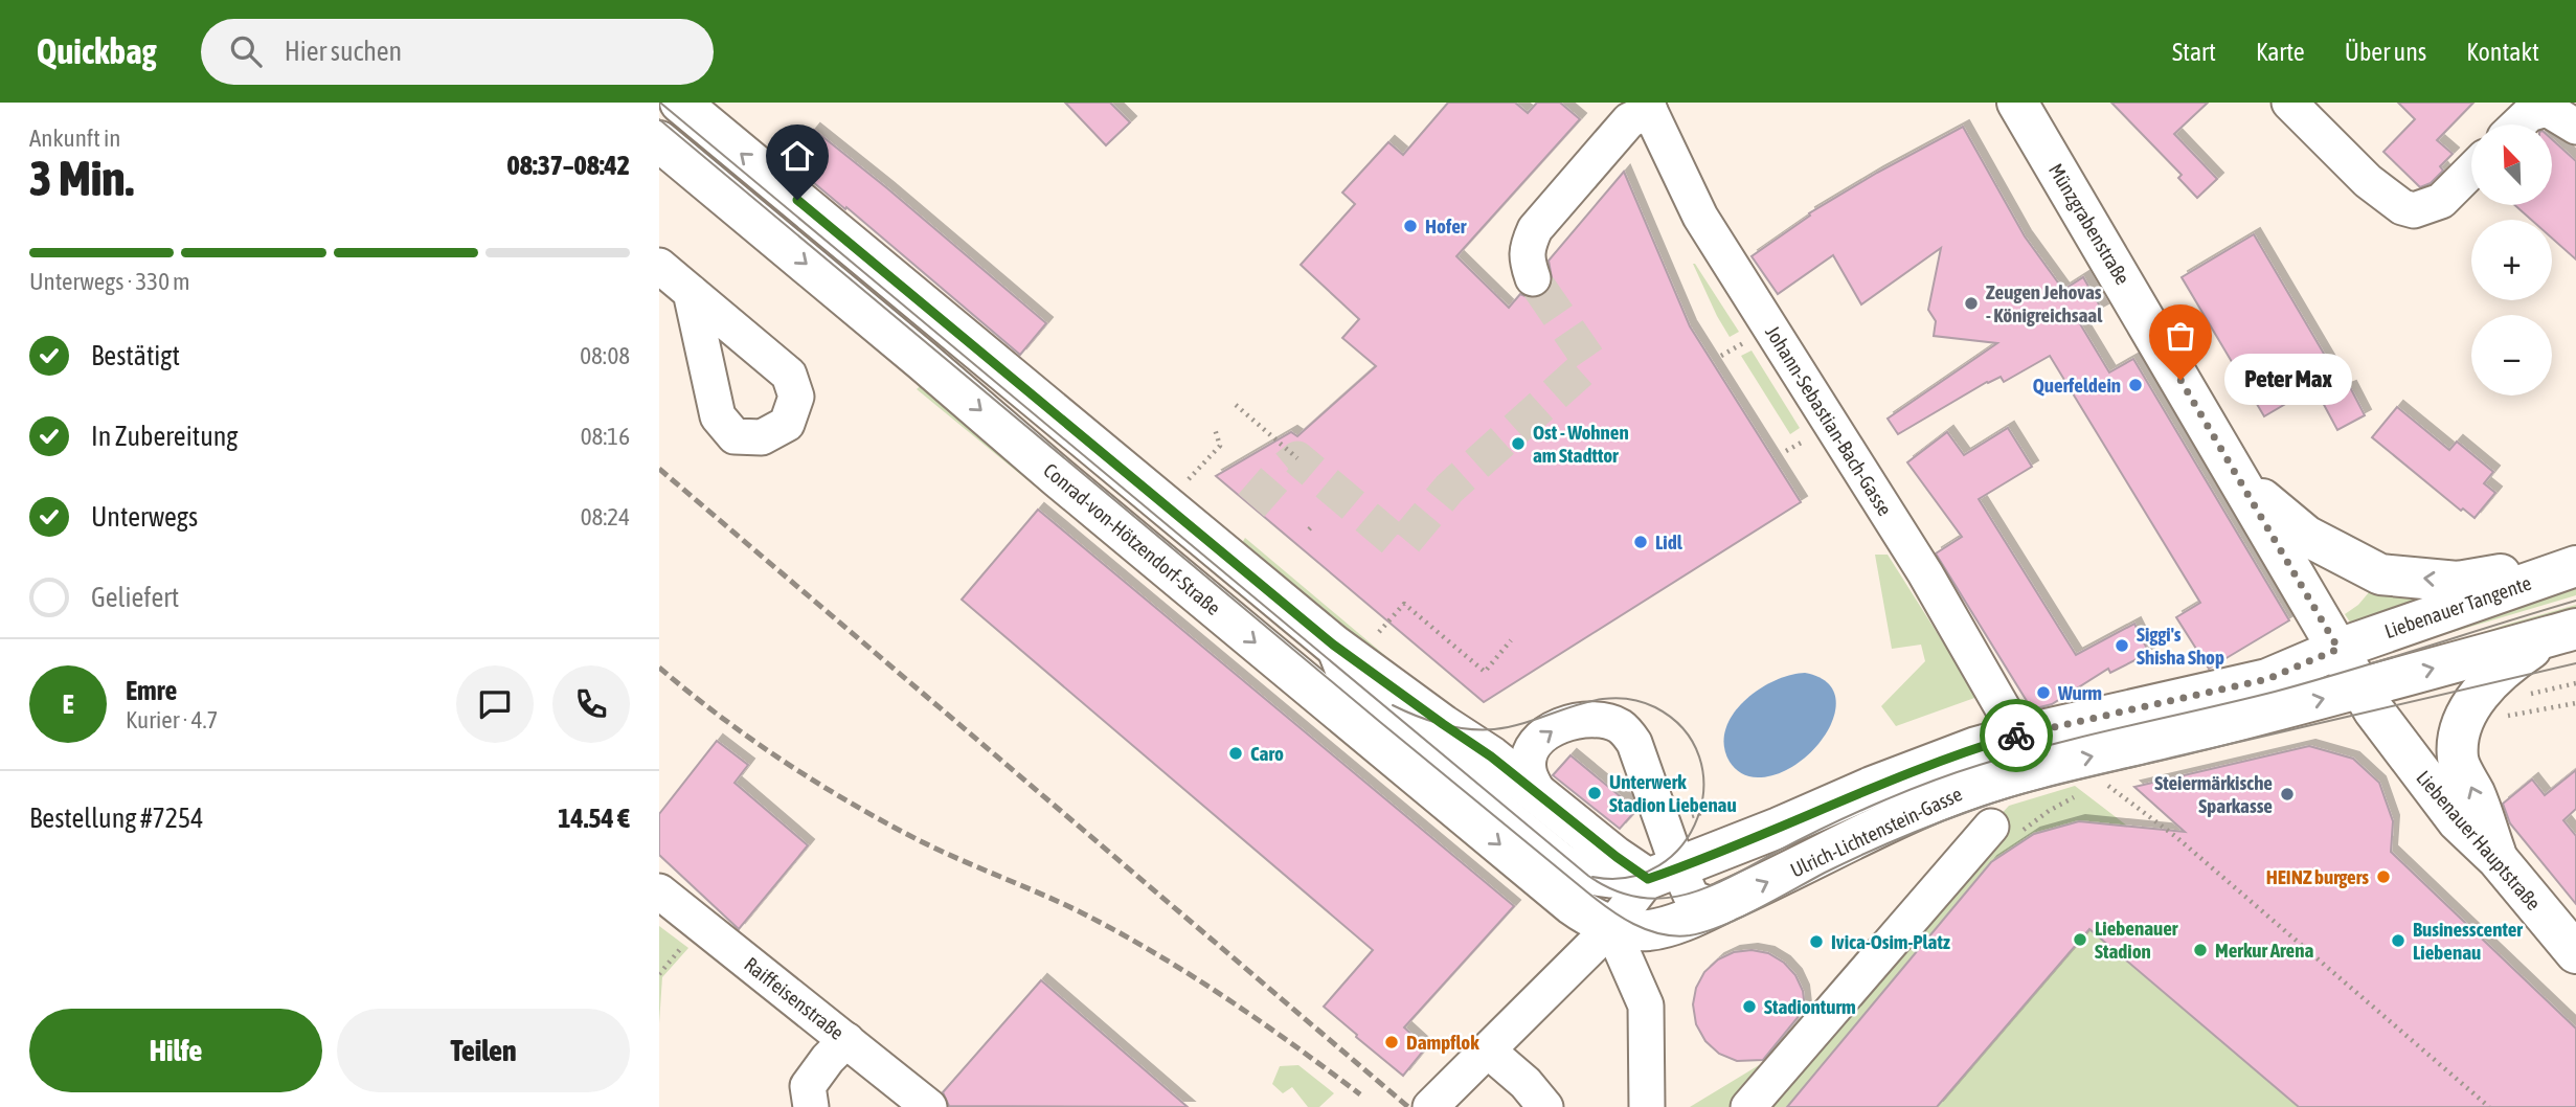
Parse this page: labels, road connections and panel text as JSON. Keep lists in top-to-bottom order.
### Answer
{
  "streets": {
    "main road": [
      "Münzgrabenstraße",
      "Conrad-von-Hötzendorf-Straße",
      "Liebenauer Tangente",
      "Ulrich-Lichtenstein-Gasse",
      "Liebenauer Hauptstraße"
    ],
    "street": ["Johann-Sebastian-Bach-Gasse", "Raiffeisenstraße"]
  },
  "crossings": [
    ["Münzgrabenstraße", "Liebenauer Tangente"],
    ["Münzgrabenstraße", "Ulrich-Lichtenstein-Gasse"],
    ["Münzgrabenstraße", "Liebenauer Hauptstraße"],
    ["Johann-Sebastian-Bach-Gasse", "Ulrich-Lichtenstein-Gasse"],
    ["Conrad-von-Hötzendorf-Straße", "Ulrich-Lichtenstein-Gasse"],
    ["Liebenauer Tangente", "Ulrich-Lichtenstein-Gasse"],
    ["Liebenauer Tangente", "Liebenauer Hauptstraße"],
    ["Ulrich-Lichtenstein-Gasse", "Liebenauer Hauptstraße"]
  ],
  "places": [
    "Hofer",
    "Zeugen Jehovas - Königreichsaal",
    "Peter Max",
    "Querfeldein",
    "Ost - Wohnen am Stadttor",
    "Lidl",
    "Siggi's Shisha Shop",
    "Wurm",
    "Caro",
    "Unterwerk Stadion Liebenau",
    "Steiermärkische Sparkasse",
    "HEINZ burgers",
    "Liebenauer Stadion",
    "Businesscenter Liebenau",
    "Ivica-Osim-Platz",
    "Merkur Arena",
    "Stadionturm",
    "Dampflok"
  ],
  "north": "top left",
  "page": {
    "header": "Quickbag",
    "search": "Hier suchen",
    "nav": [
      "Start",
      "Karte",
      "Über uns",
      "Kontakt"
    ],
    "heading": ["3 Min.", "Ankunft in", "08:37–08:42"],
    "panel": [
      "Emre",
      "Kurier · 4.7",
      "Bestellung #7254",
      "14.54 €"
    ],
    "map_buttons": ["+", "−"],
    "bar": "Unterwegs · 330 m",
    "list": [
      ["Bestätigt", "08:08"],
      ["In Zubereitung", "08:16"],
      ["Unterwegs", "08:24"],
      "Geliefert"
    ],
    "bubble": "Peter Max",
    "round": "E",
    "buttons": ["Hilfe", "Teilen"]
  }
}
